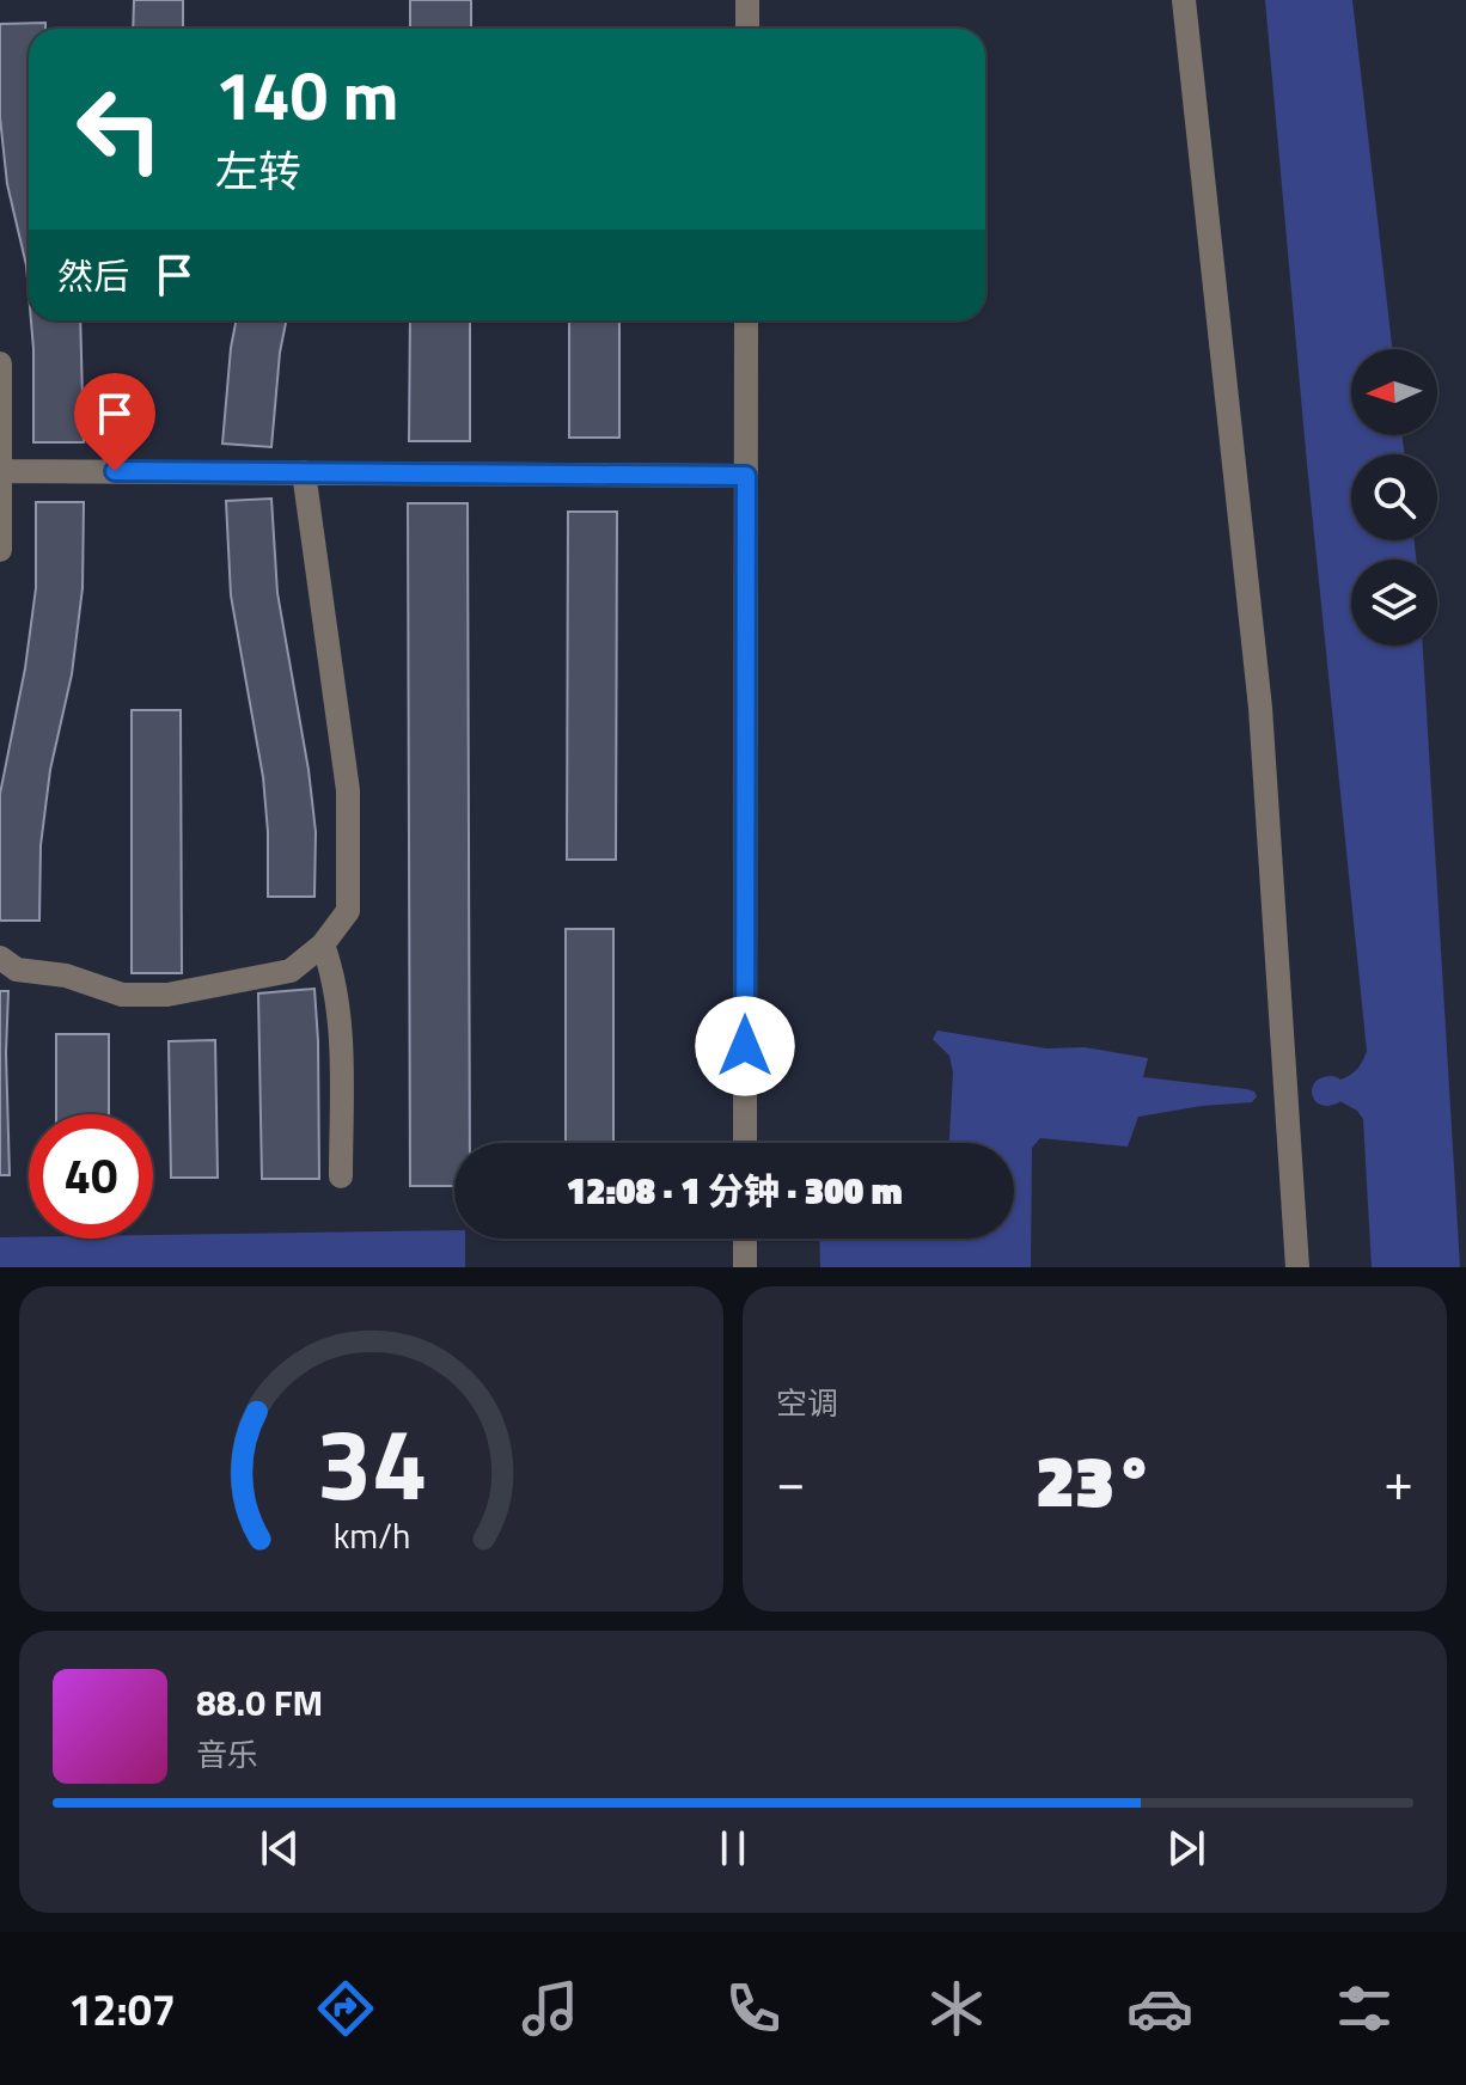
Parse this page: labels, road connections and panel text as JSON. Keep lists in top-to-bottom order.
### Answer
{
  "north": "left",
  "page": {
    "turn": ["140 m", "左转"],
    "then": "然后",
    "limit": "40",
    "trip": "12:08 · 1 分钟 · 300 m",
    "tile": "空调",
    "heat": ["−", "23°", "+"],
    "song": ["88.0 FM", "音乐"],
    "tabs": "12:07",
    "gauge": ["34", "km/h"]
  }
}
